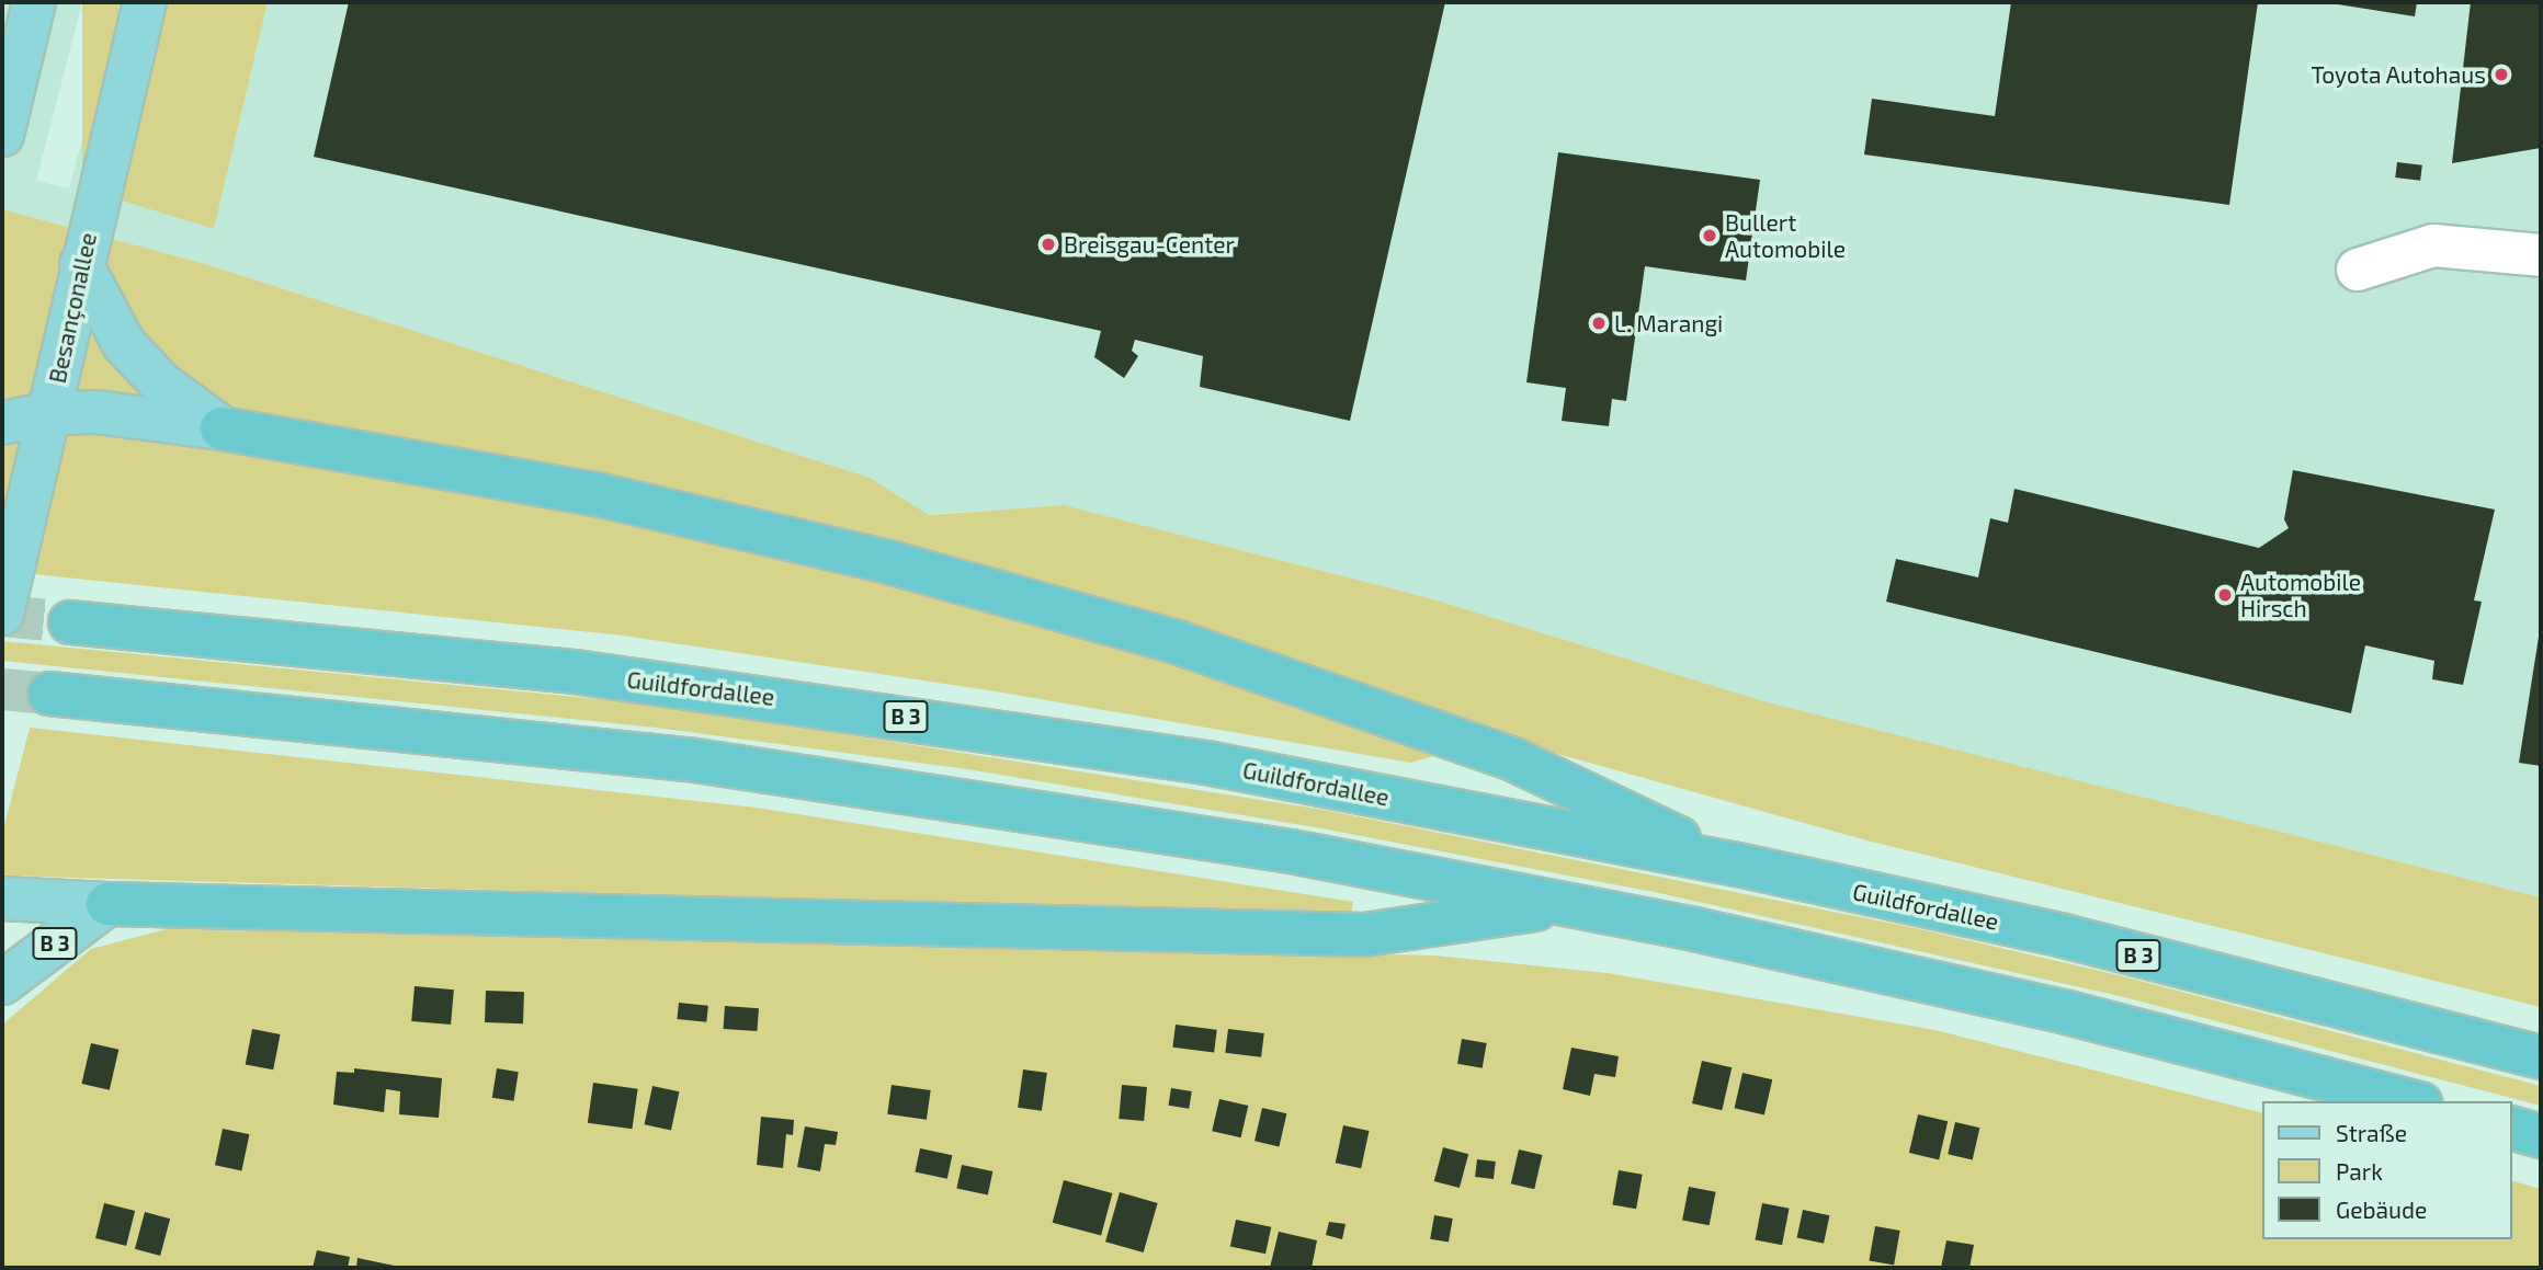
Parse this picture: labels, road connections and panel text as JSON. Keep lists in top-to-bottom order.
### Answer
{
  "streets": {
    "highway": ["Guildfordallee", "B 3"],
    "main road": ["Besançonallee"]
  },
  "places": [
    "Toyota Autohaus",
    "Bullert Automobile",
    "Breisgau-Center",
    "L. Marangi",
    "Automobile Hirsch"
  ],
  "legend": ["Straße", "Park", "Gebäude"]
}
